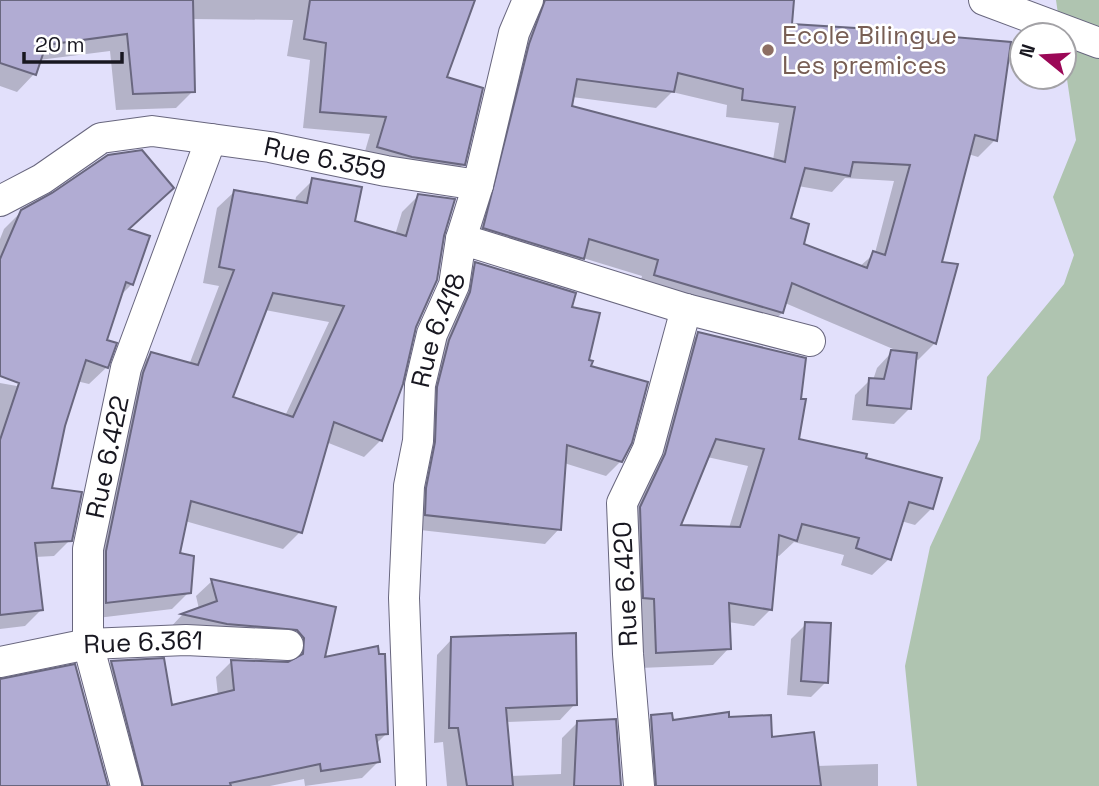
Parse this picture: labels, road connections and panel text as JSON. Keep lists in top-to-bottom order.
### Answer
{
  "streets": {
    "street": [
      "Rue 6.359",
      "Rue 6.418",
      "Rue 6.422",
      "Rue 6.420",
      "Rue 6.361"
    ]
  },
  "crossings": [
    ["Rue 6.359", "Rue 6.422"],
    ["Rue 6.418", "Rue 6.420"],
    ["Rue 6.422", "Rue 6.361"]
  ],
  "places": ["Ecole Bilingue Les premices"],
  "scale_bar": "20 m",
  "north": "left"
}
